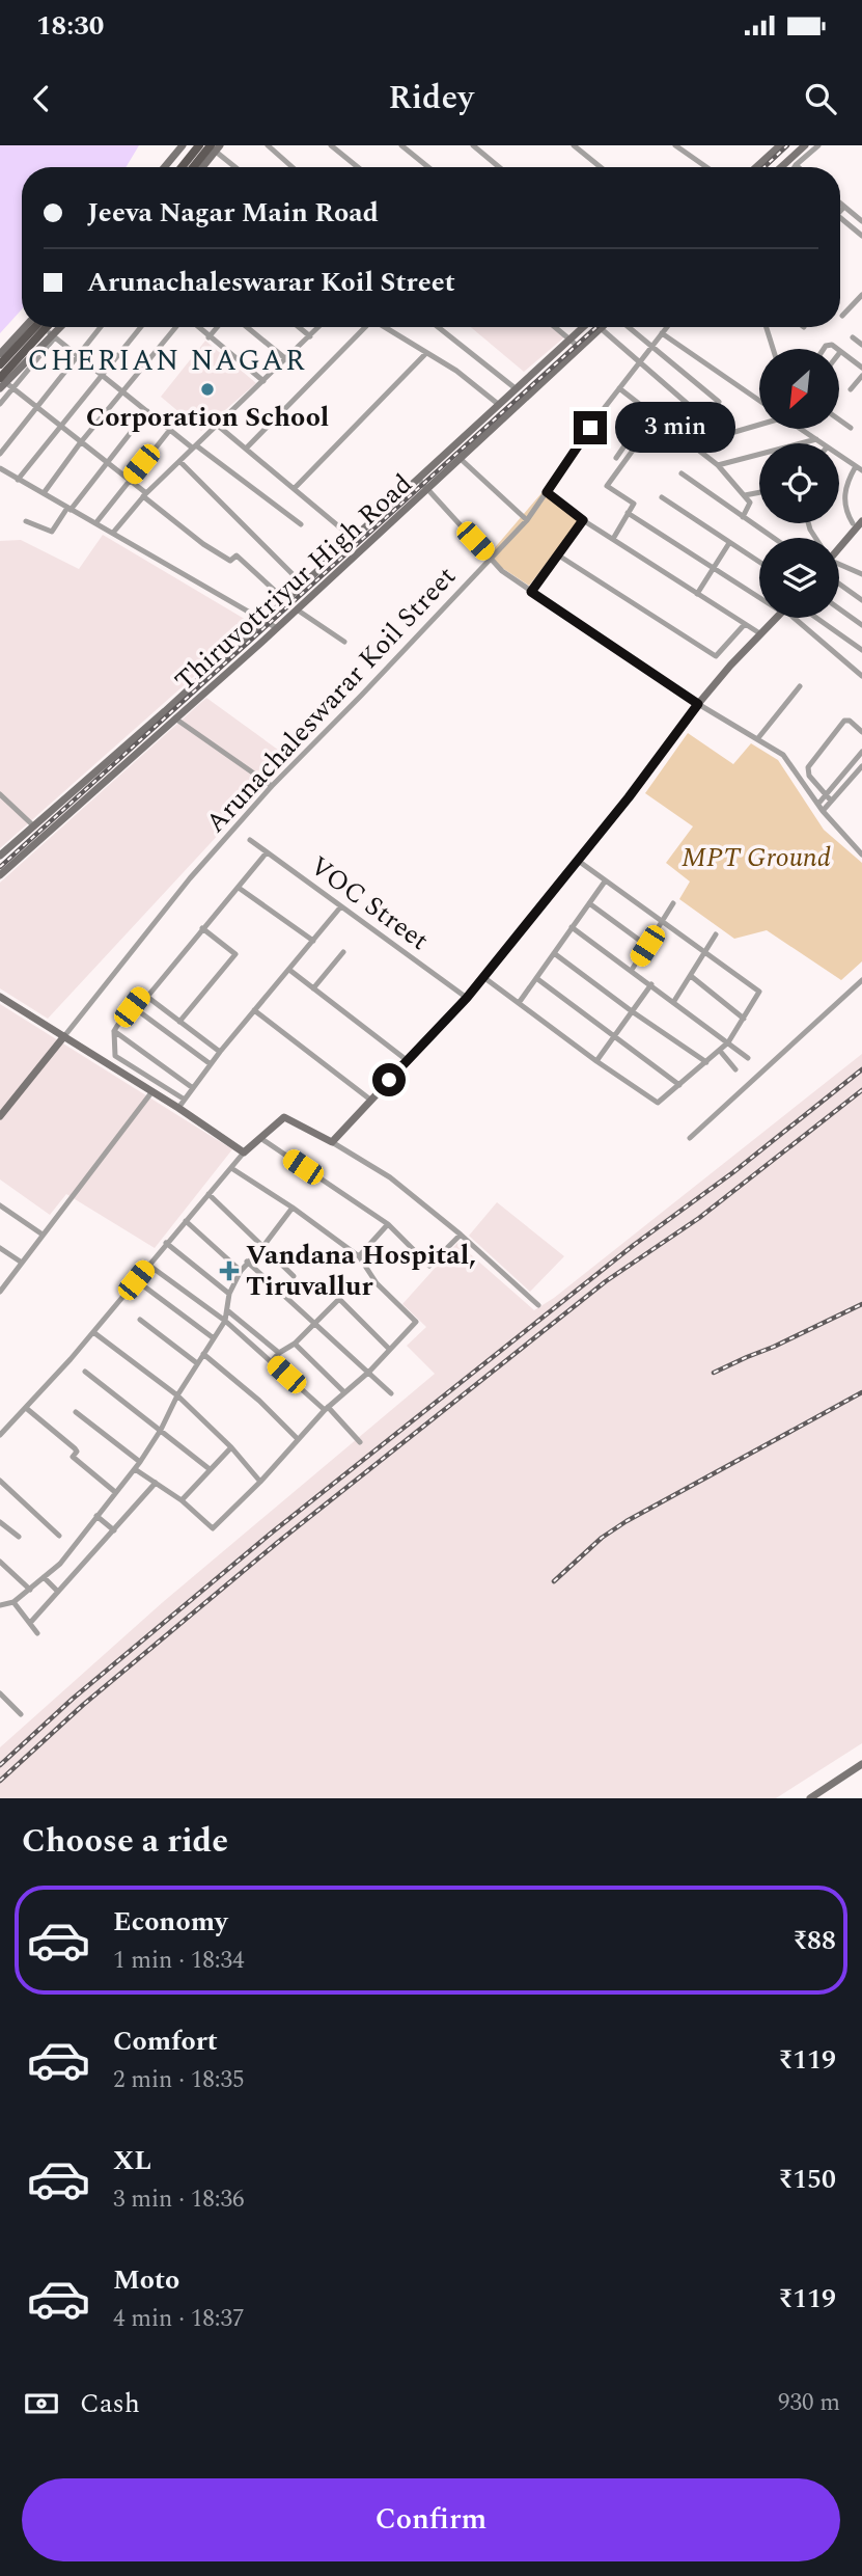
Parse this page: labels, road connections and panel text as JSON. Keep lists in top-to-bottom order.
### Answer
{
  "streets": {
    "main road": ["Thiruvottriyur High Road"],
    "street": ["Arunachaleswarar Koil Street", "VOC Street"]
  },
  "districts": ["CHERIAN NAGAR"],
  "parks": ["MPT Ground"],
  "places": {
    "other": ["Corporation School"],
    "health": ["Vandana Hospital, Tiruvallur"]
  },
  "north": "bottom left",
  "page": {
    "status": "18:30",
    "header": "Ridey",
    "banner": ["Jeeva Nagar Main Road", "Arunachaleswarar Koil Street"],
    "bubble": "3 min",
    "heading": "Choose a ride",
    "list": [
      {
        "name": "Economy",
        "note": "1 min · 18:34",
        "value": "₹88"
      },
      {
        "name": "Comfort",
        "note": "2 min · 18:35",
        "value": "₹119"
      },
      {
        "name": "XL",
        "note": "3 min · 18:36",
        "value": "₹150"
      },
      {
        "name": "Moto",
        "note": "4 min · 18:37",
        "value": "₹119"
      }
    ],
    "pay": ["Cash", "930 m"],
    "buttons": "Confirm"
  }
}
